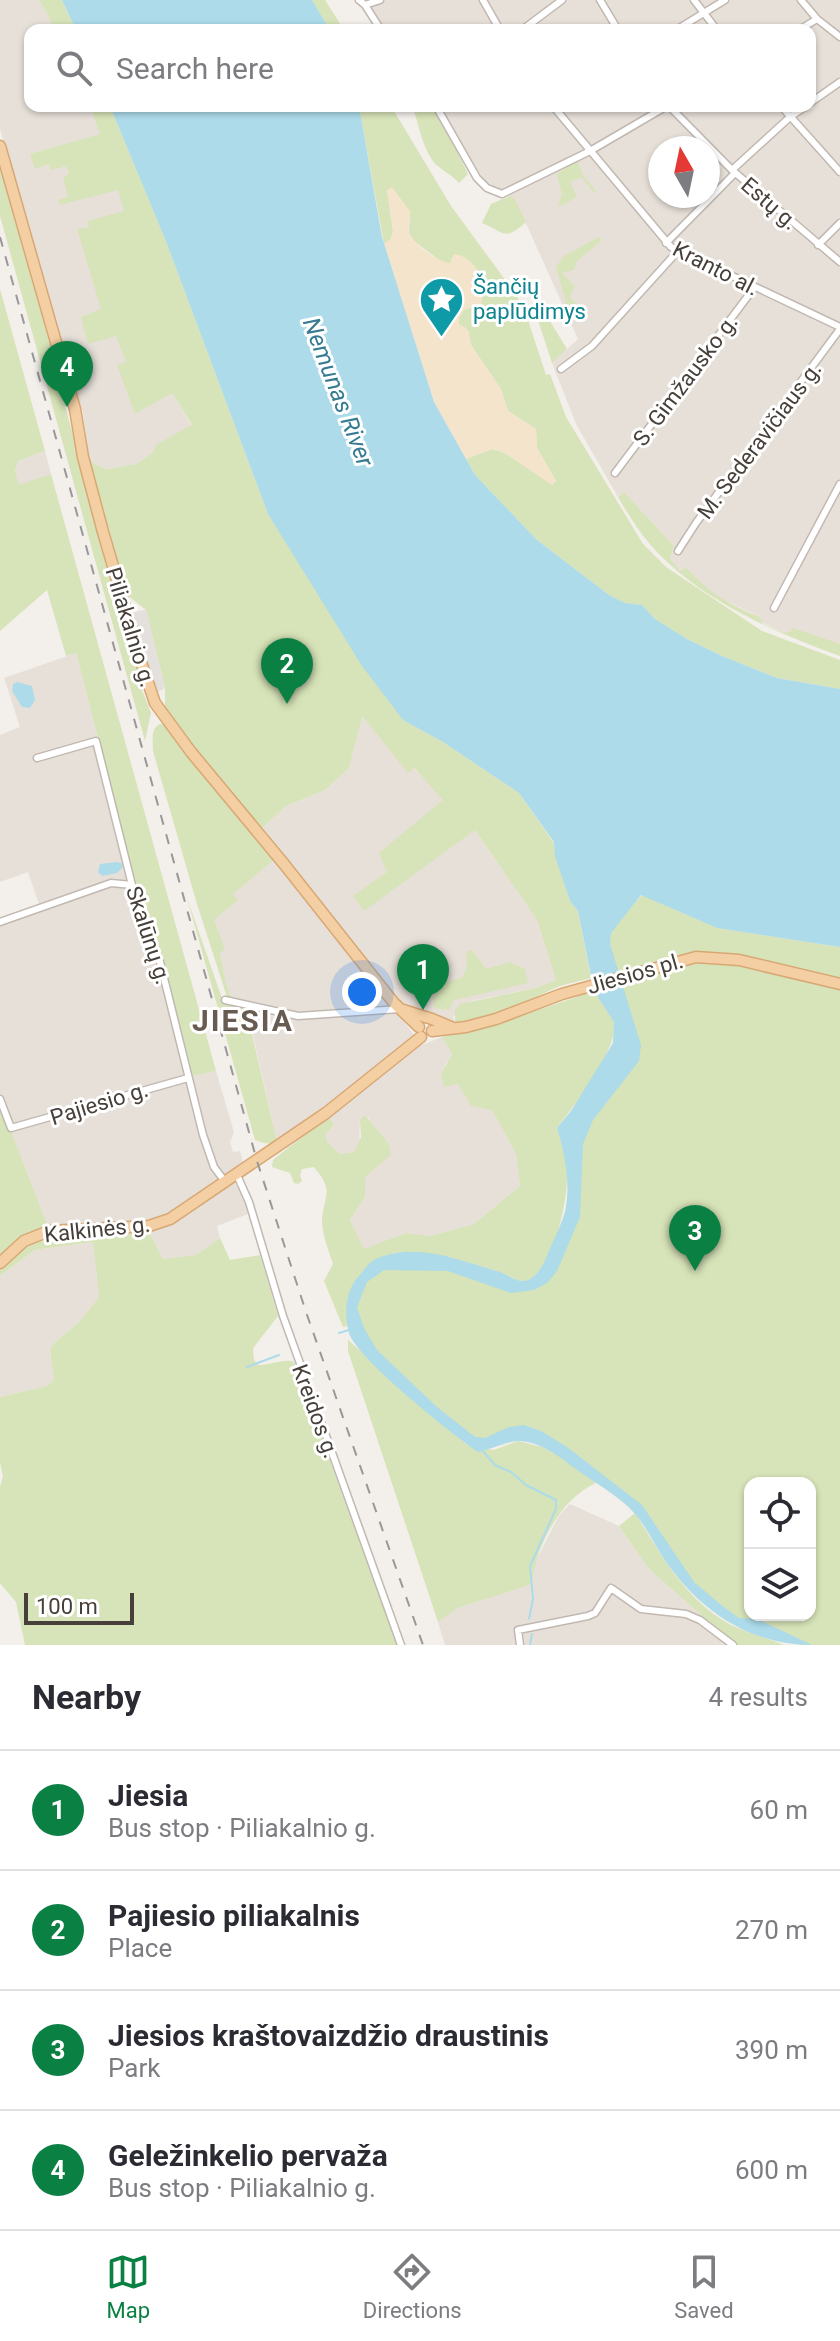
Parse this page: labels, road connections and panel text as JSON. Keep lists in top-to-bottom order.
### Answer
{
  "streets": {
    "main road": ["Piliakalnio g.", "Jiesios pl.", "Kalkinės g."],
    "street": [
      "Estų g.",
      "Kranto al.",
      "S. Gimžausko g.",
      "M. Sederavičiaus g.",
      "Skalūnų g.",
      "Pajiesio g.",
      "Kreidos g."
    ]
  },
  "crossings": [
    ["Kranto al.", "S. Gimžausko g."],
    ["Kranto al.", "M. Sederavičiaus g."],
    ["Piliakalnio g.", "Jiesios pl."],
    ["Skalūnų g.", "Pajiesio g."],
    ["Skalūnų g.", "Kalkinės g."],
    ["Kalkinės g.", "Kreidos g."]
  ],
  "districts": ["JIESIA"],
  "water": ["Nemunas River"],
  "places": {
    "place": ["Šančių paplūdimys"]
  },
  "scale_bar": "100 m",
  "north": "top",
  "page": {
    "search": "Search here",
    "pins": [
      "4",
      "2",
      "1",
      "3"
    ],
    "scale": "100 m",
    "heading": ["Nearby", "4 results"],
    "list": [
      {
        "mark": "1",
        "name": "Jiesia",
        "note": "Bus stop · Piliakalnio g.",
        "value": "60 m"
      },
      {
        "mark": "2",
        "name": "Pajiesio piliakalnis",
        "note": "Place",
        "value": "270 m"
      },
      {
        "mark": "3",
        "name": "Jiesios kraštovaizdžio draustinis",
        "note": "Park",
        "value": "390 m"
      },
      {
        "mark": "4",
        "name": "Geležinkelio pervaža",
        "note": "Bus stop · Piliakalnio g.",
        "value": "600 m"
      }
    ],
    "nav": ["Map", "Directions", "Saved"]
  }
}
